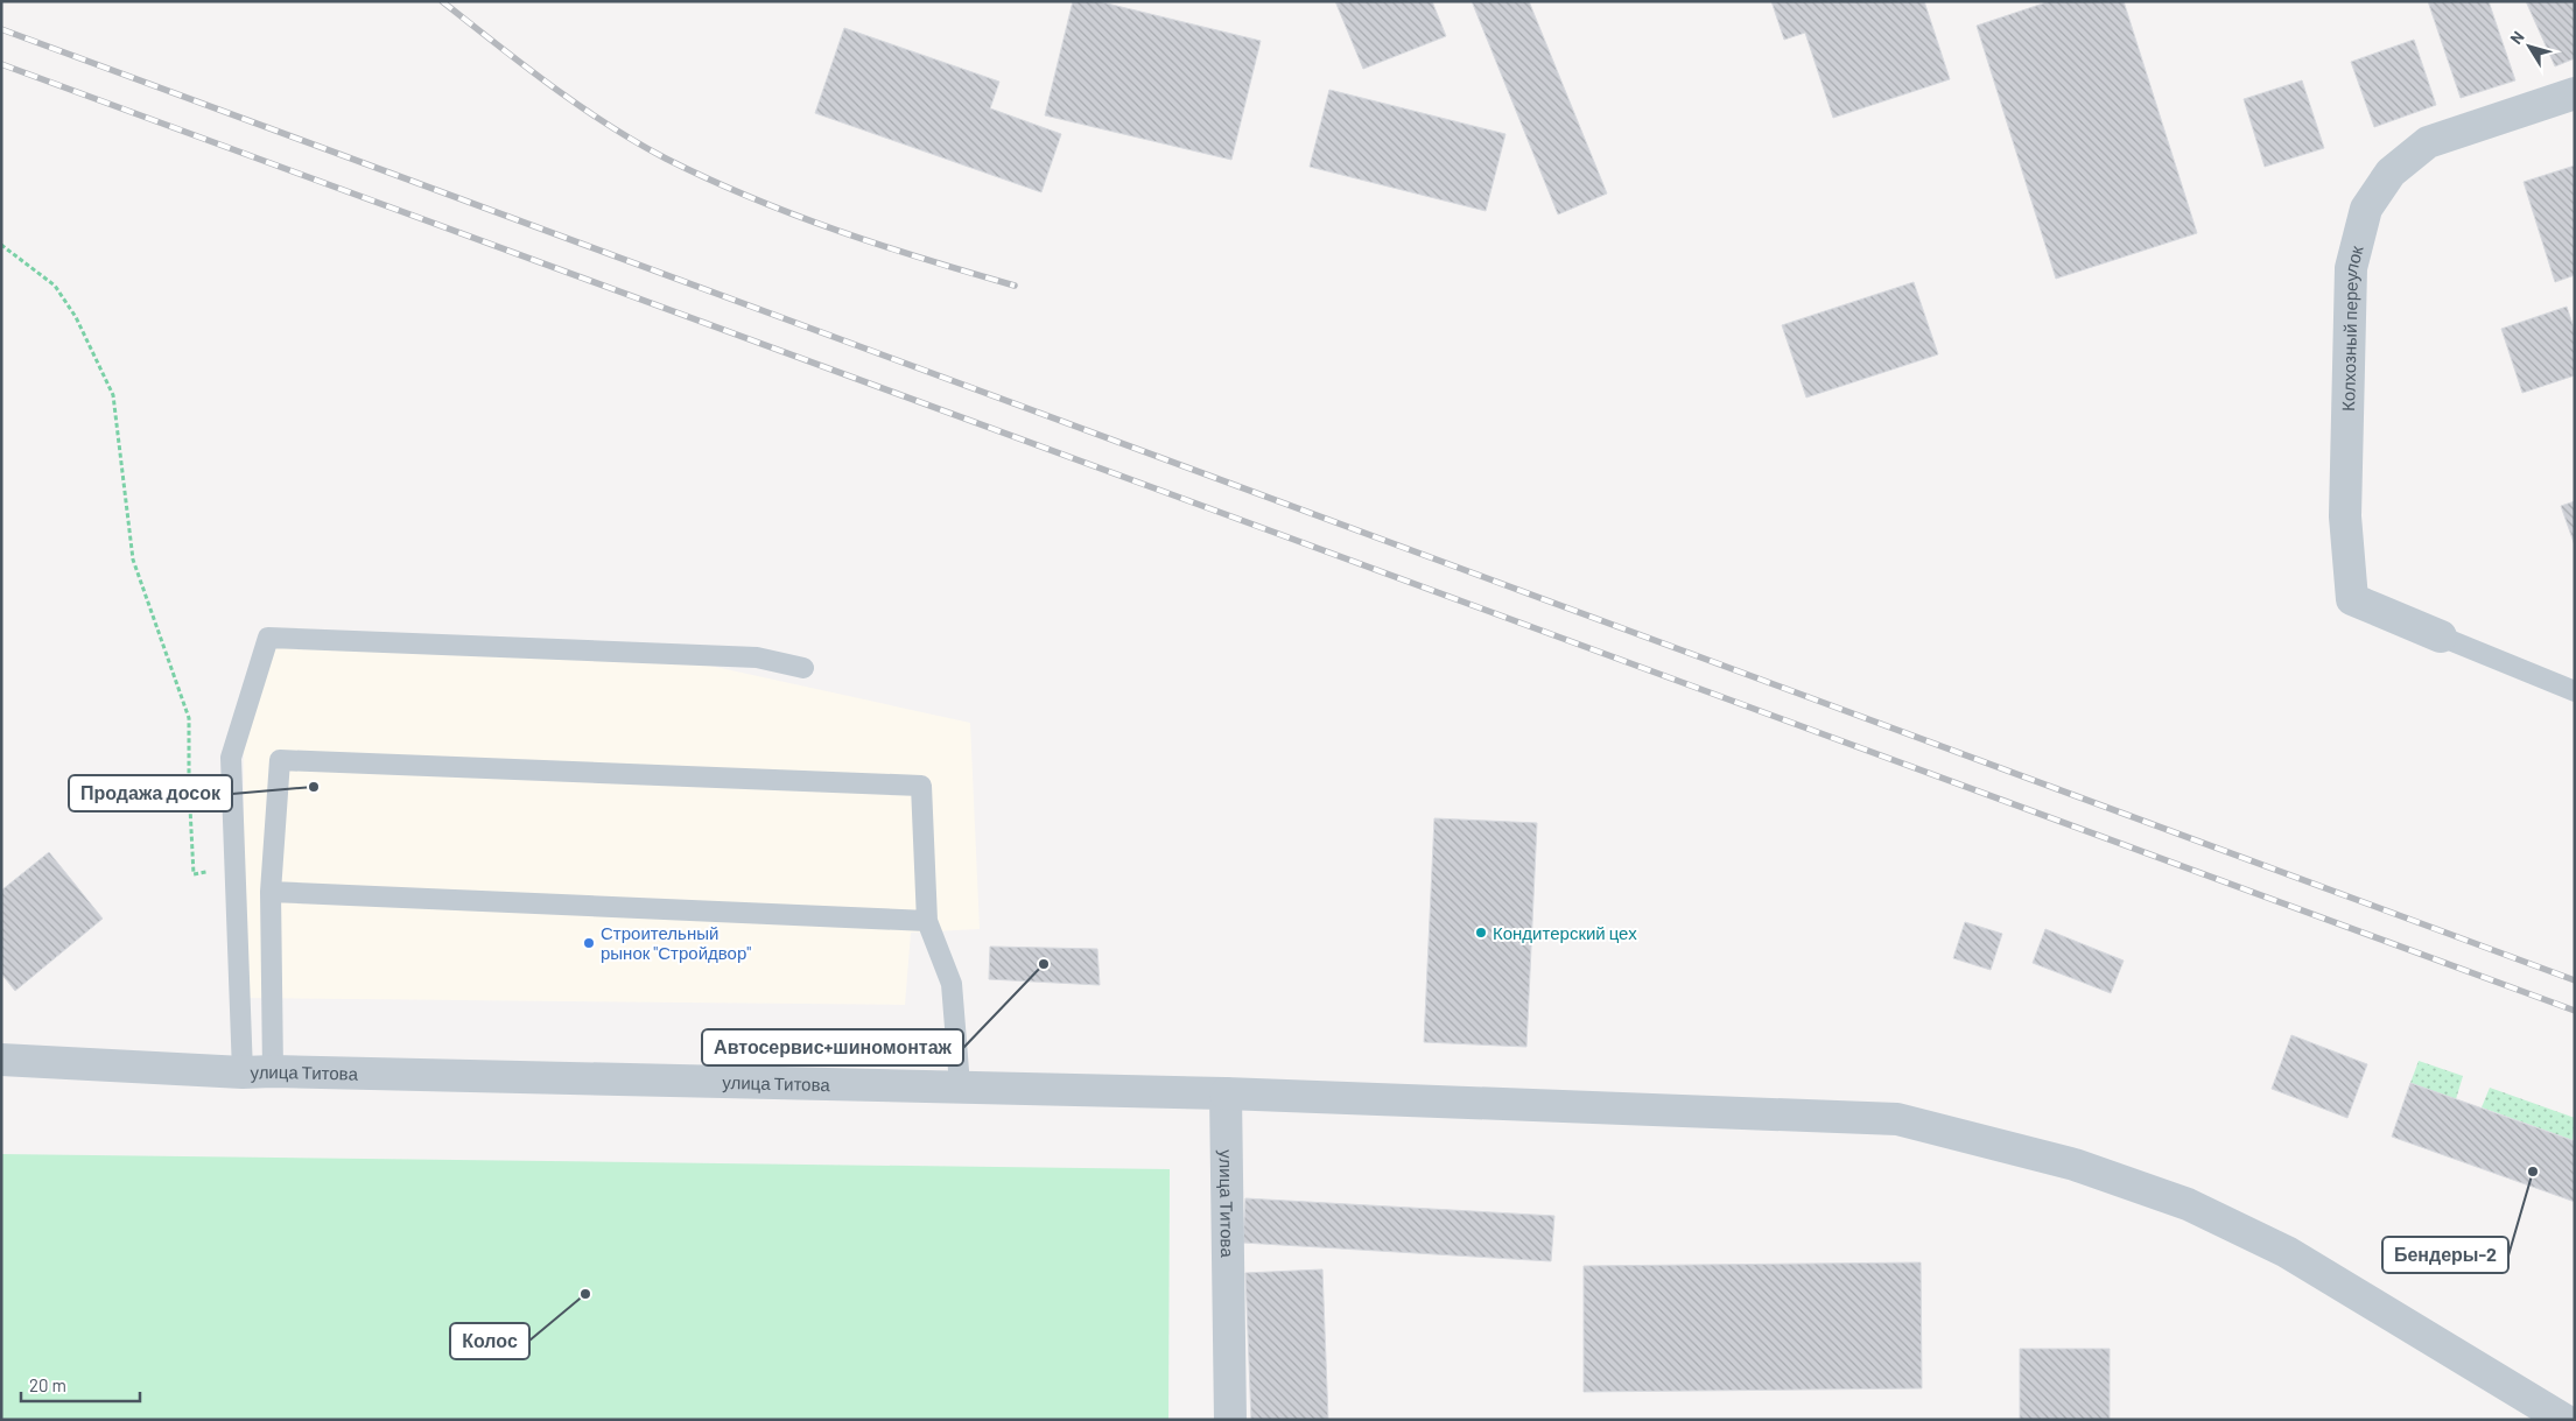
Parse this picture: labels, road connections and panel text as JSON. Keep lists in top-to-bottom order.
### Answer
{
  "streets": {
    "street": ["Колхозный переулок", "улица Титова"]
  },
  "places": [
    "Продажа досок",
    "Кондитерский цех",
    "Строительный рынок \"Стройдвор\"",
    "Автосервис+шиномонтаж",
    "Бендеры-2",
    "Колос"
  ],
  "scale_bar": "20 m",
  "north": "top left"
}
